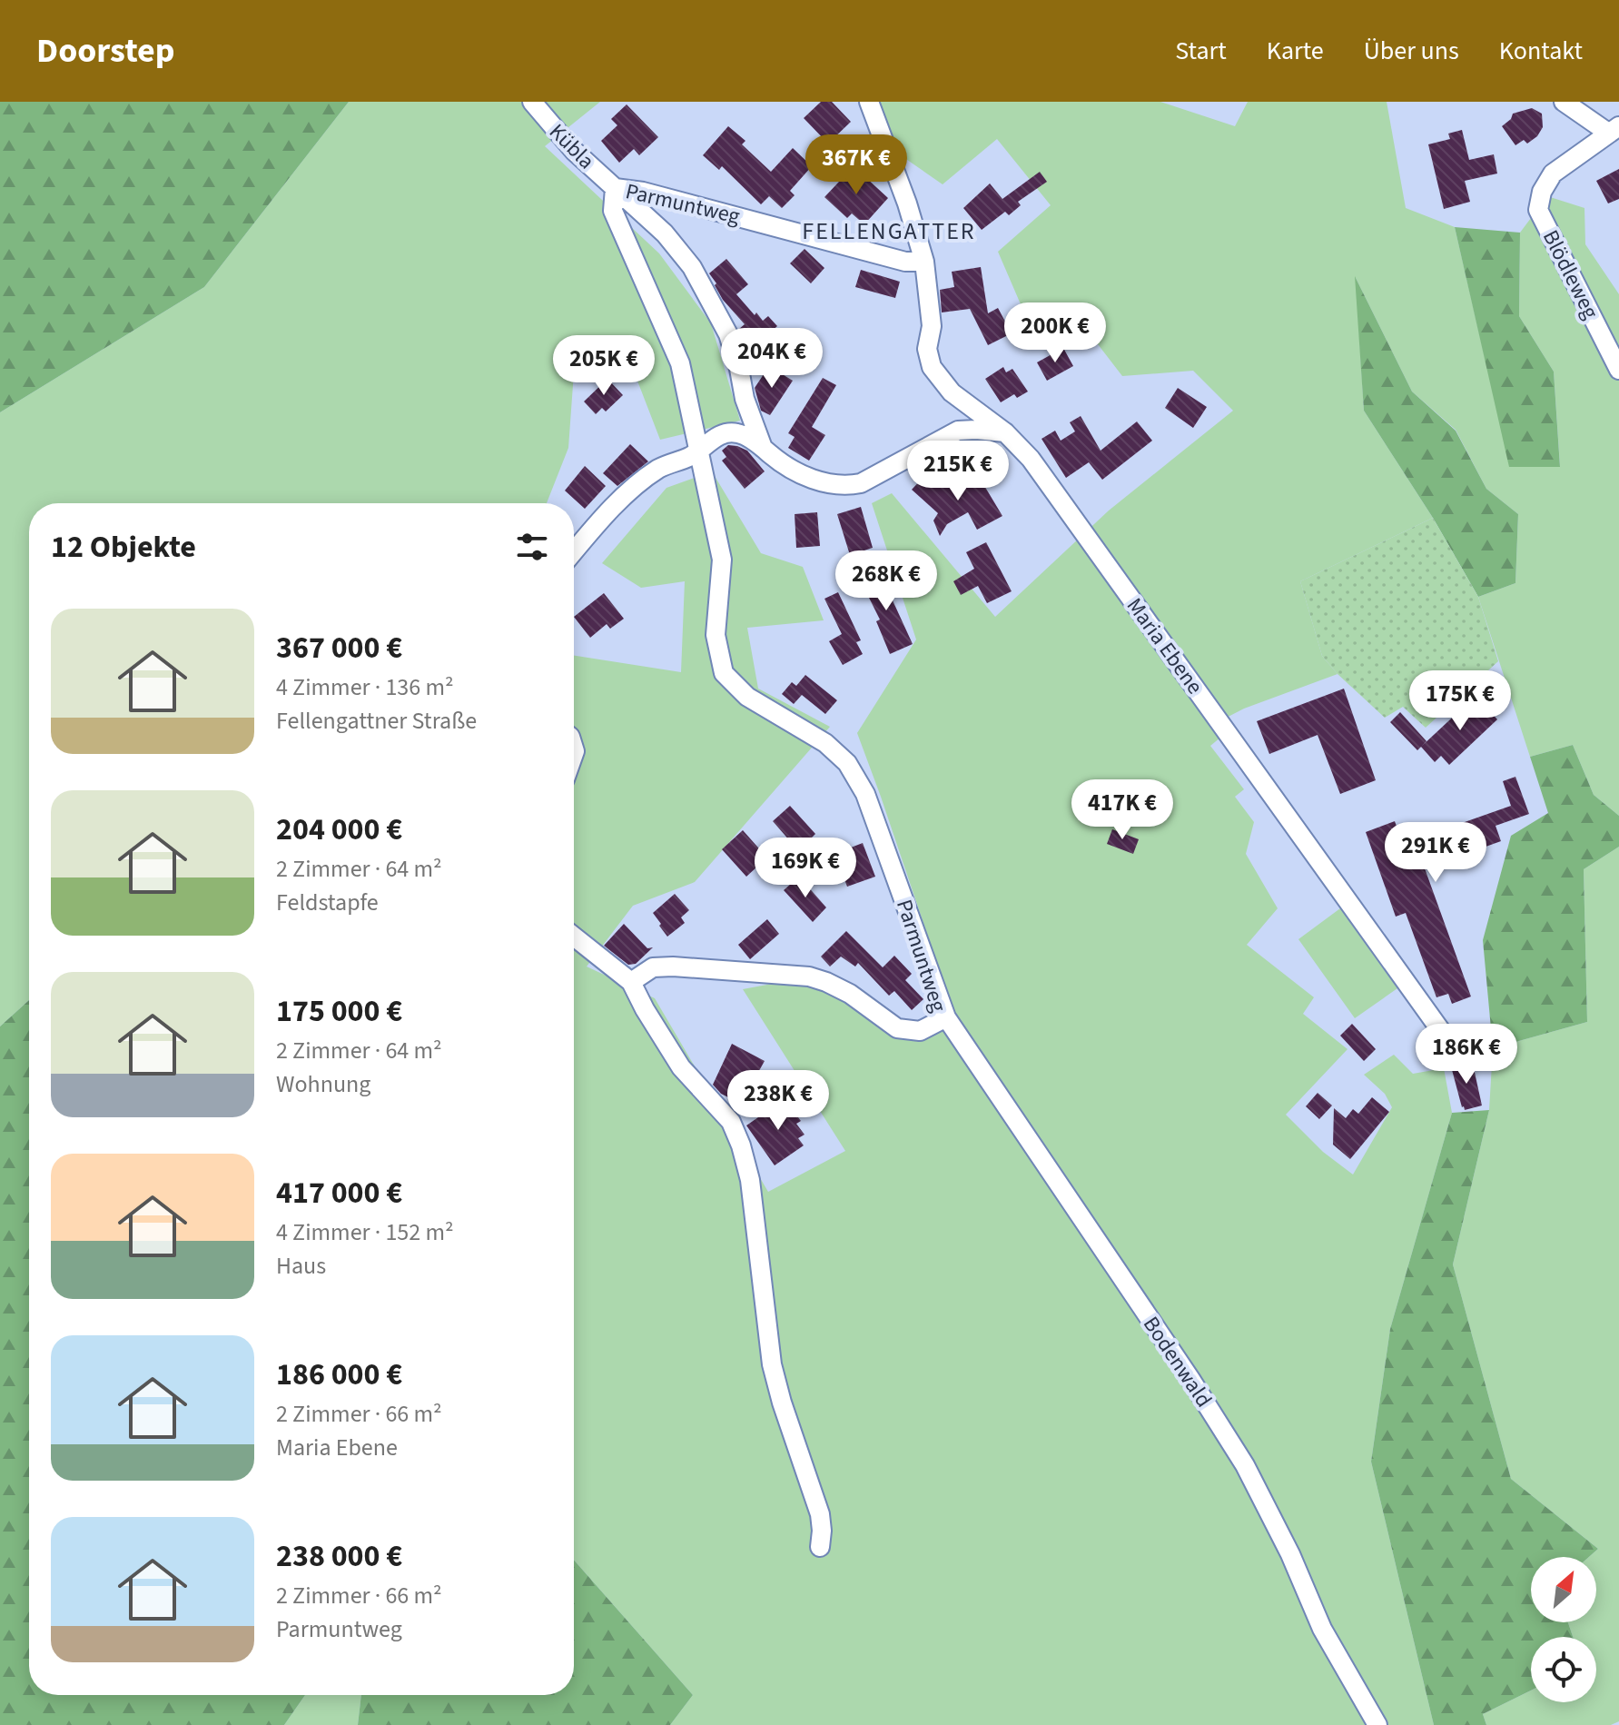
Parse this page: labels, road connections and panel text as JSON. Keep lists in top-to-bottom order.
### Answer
{
  "streets": {
    "street": [
      "Kübla",
      "Parmuntweg",
      "Blödleweg",
      "Maria Ebene",
      "Bodenwald"
    ]
  },
  "crossings": [
    ["Kübla", "Parmuntweg"],
    ["Parmuntweg", "Maria Ebene"],
    ["Parmuntweg", "Bodenwald"]
  ],
  "districts": ["FELLENGATTER"],
  "north": "top right",
  "page": {
    "header": "Doorstep",
    "nav": [
      "Start",
      "Karte",
      "Über uns",
      "Kontakt"
    ],
    "price": [
      "367K €",
      "200K €",
      "204K €",
      "205K €",
      "215K €",
      "268K €",
      "175K €",
      "417K €",
      "291K €",
      "169K €",
      "186K €",
      "238K €"
    ],
    "heading": "12 Objekte",
    "list": [
      {
        "name": "367 000 €",
        "note": "4 Zimmer · 136 m² · Fellengattner Straße"
      },
      {
        "name": "204 000 €",
        "note": "2 Zimmer · 64 m² · Feldstapfe"
      },
      {
        "name": "175 000 €",
        "note": "2 Zimmer · 64 m² · Wohnung"
      },
      {
        "name": "417 000 €",
        "note": "4 Zimmer · 152 m² · Haus"
      },
      {
        "name": "186 000 €",
        "note": "2 Zimmer · 66 m² · Maria Ebene"
      },
      {
        "name": "238 000 €",
        "note": "2 Zimmer · 66 m² · Parmuntweg"
      }
    ]
  }
}
